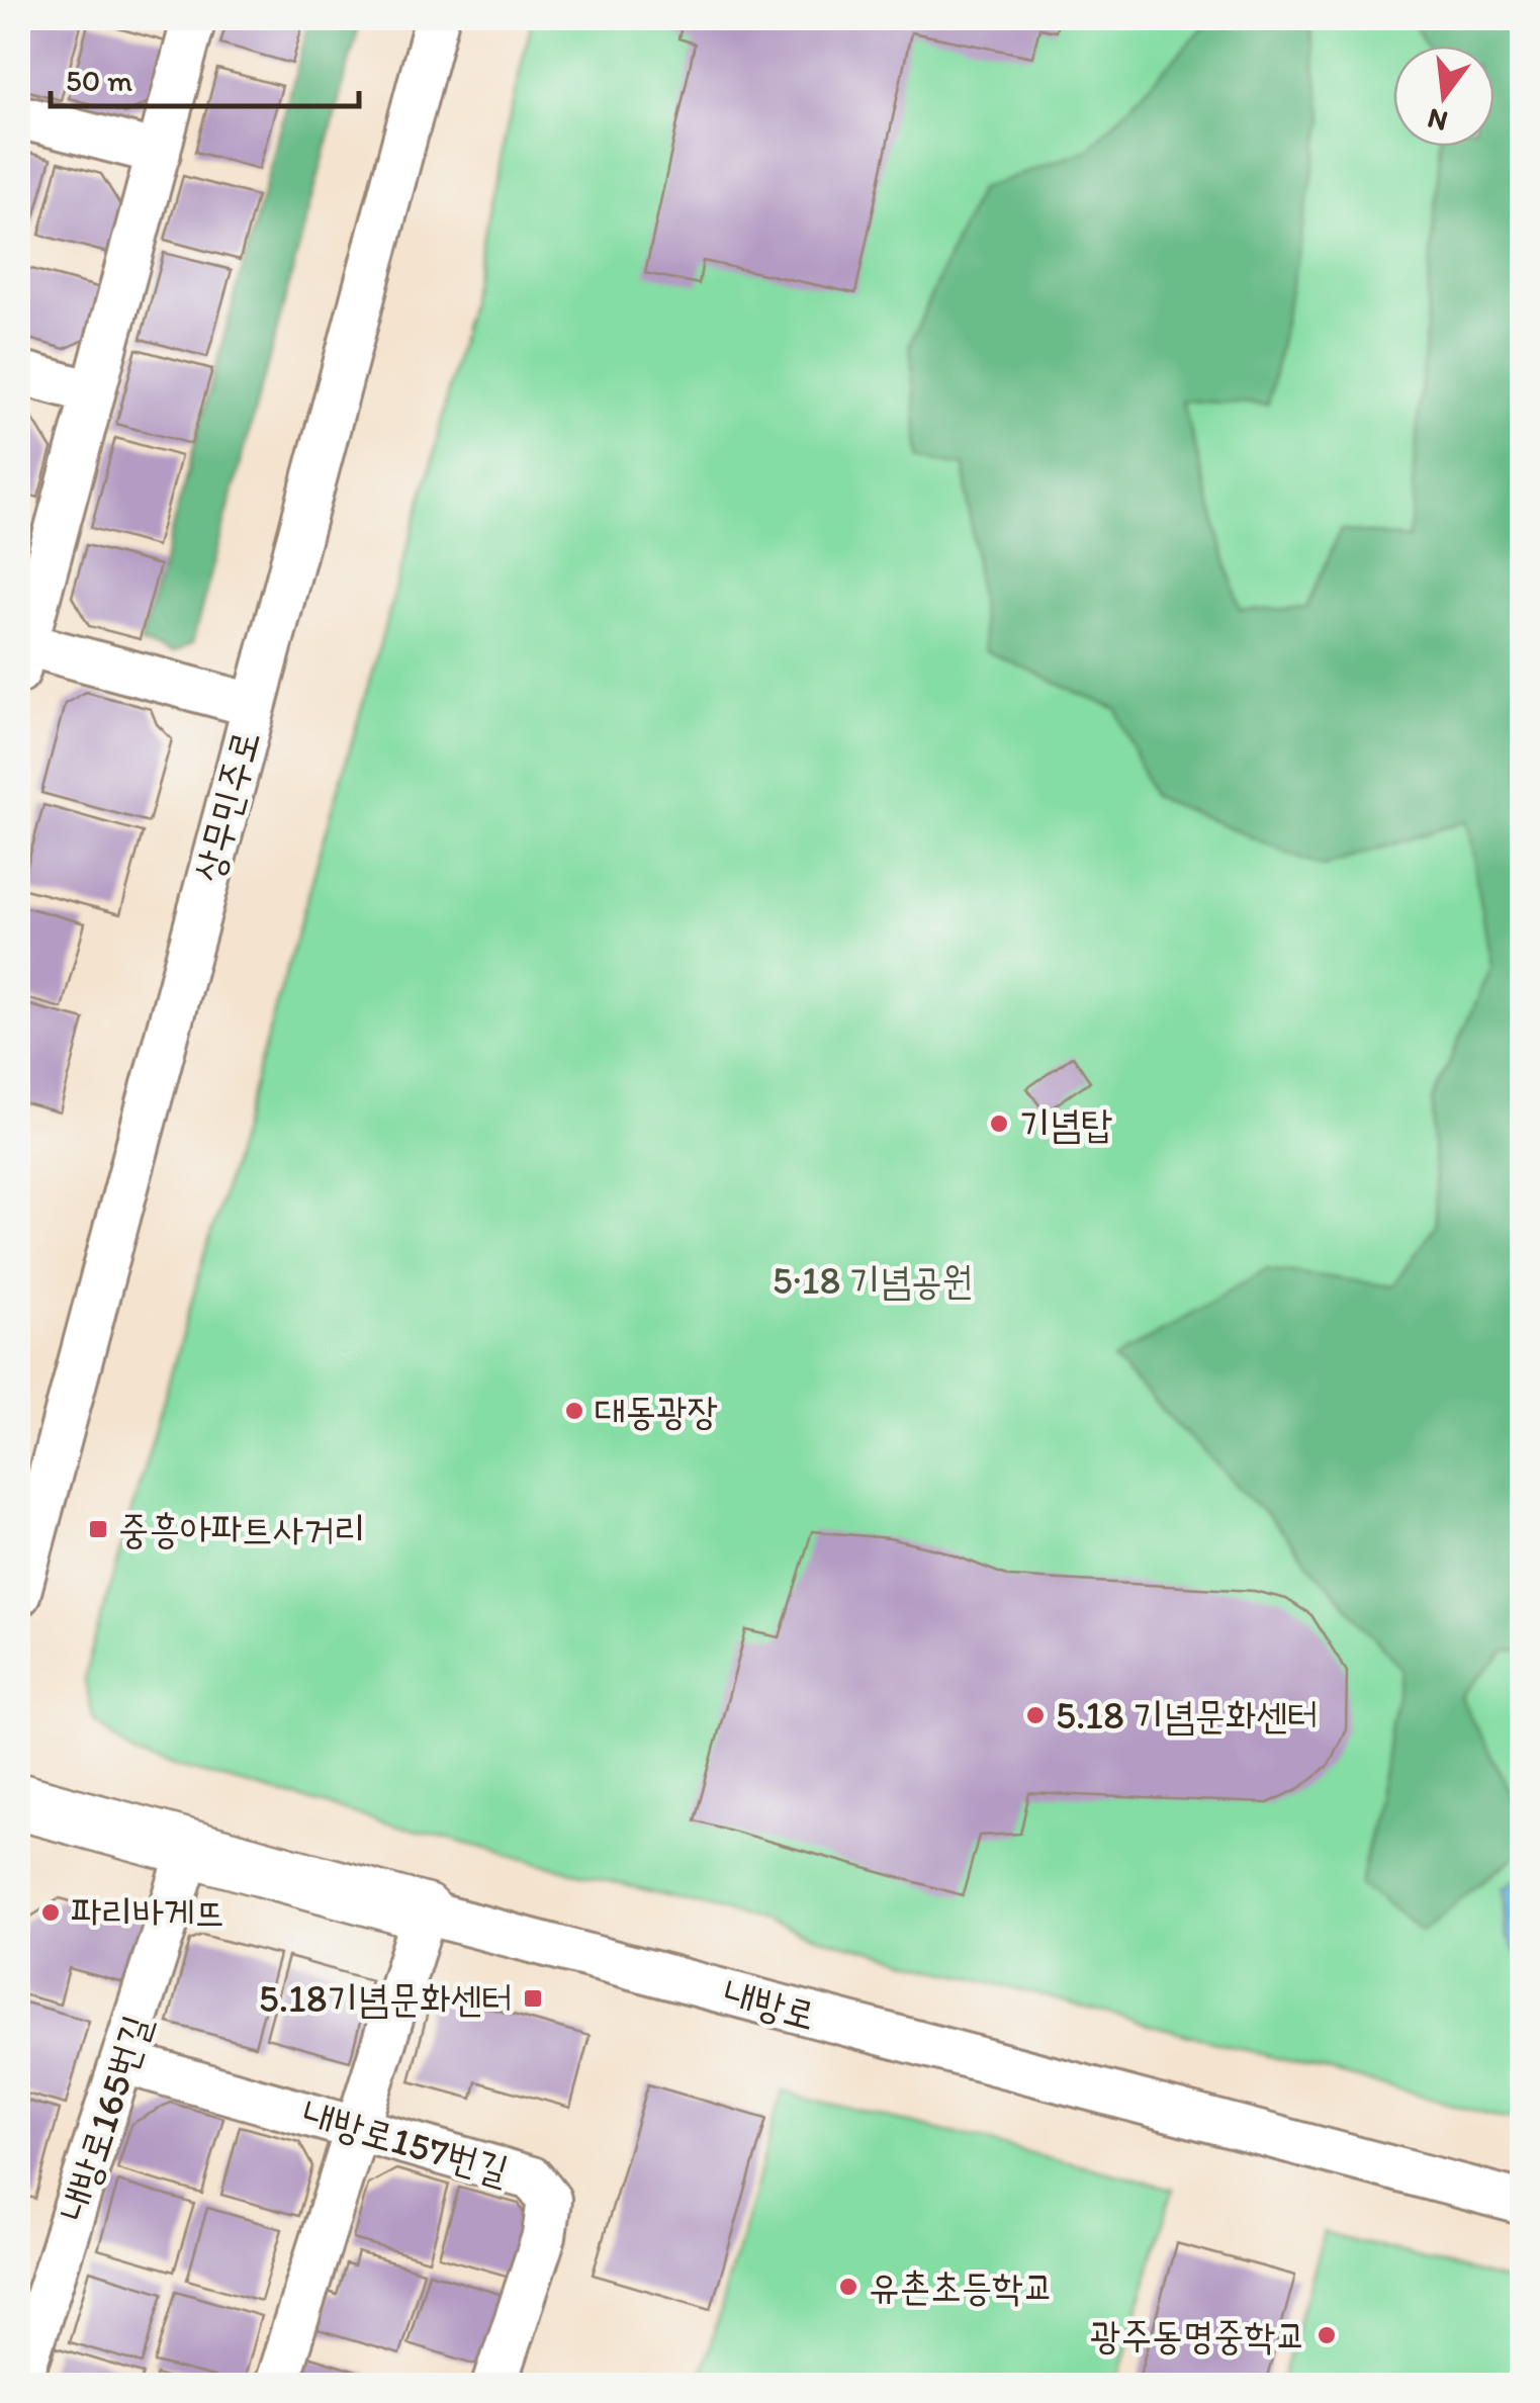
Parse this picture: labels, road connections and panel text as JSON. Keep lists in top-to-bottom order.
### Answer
{
  "streets": {
    "main road": ["내방로"],
    "street": ["상무민주로", "내방로165번길", "내방로157번길"]
  },
  "crossings": [
    ["내방로", "내방로165번길"],
    ["내방로165번길", "내방로157번길"]
  ],
  "parks": ["5·18 기념공원"],
  "places": {
    "other": [
      "기념탑",
      "대동광장",
      "5.18 기념문화센터",
      "파리바게뜨",
      "유촌초등학교",
      "광주동명중학교"
    ],
    "transit": ["중흥아파트사거리", "5.18기념문화센터"]
  },
  "scale_bar": "50 m",
  "north": "bottom"
}
